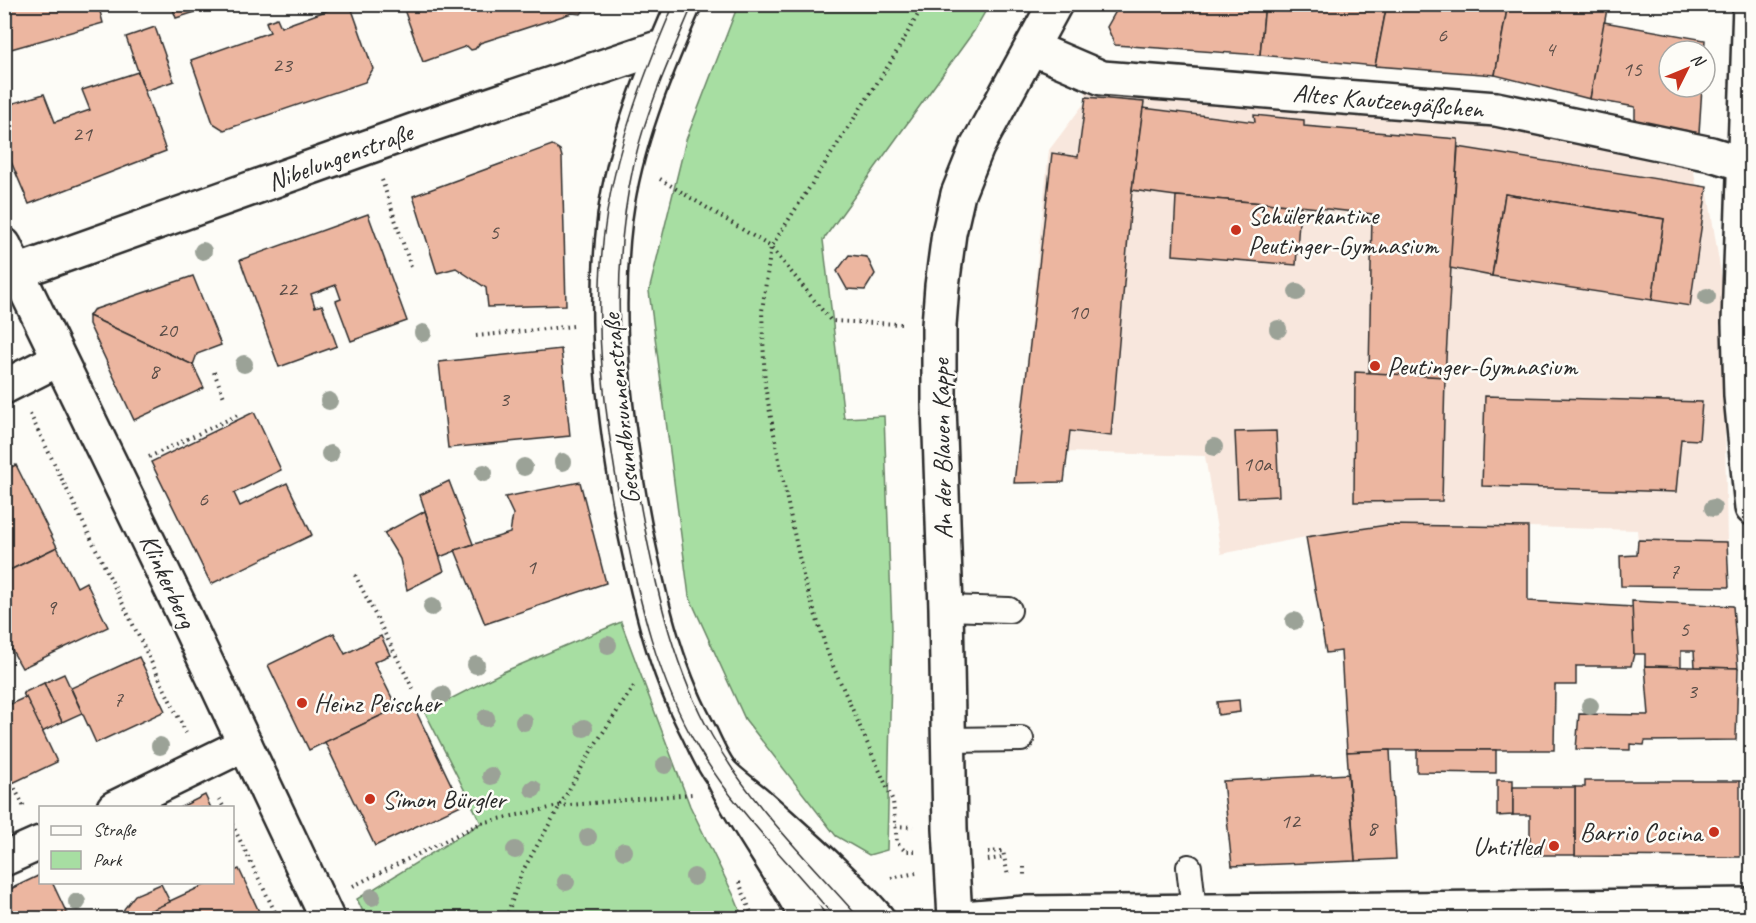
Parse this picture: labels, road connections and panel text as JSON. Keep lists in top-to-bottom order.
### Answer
{
  "streets": {
    "street": [
      "Altes Kautzengäßchen",
      "Nibelungenstraße",
      "Gesundbrunnenstraße",
      "An der Blauen Kappe",
      "Klinkerberg"
    ]
  },
  "crossings": [
    ["Altes Kautzengäßchen", "An der Blauen Kappe"],
    ["Nibelungenstraße", "Gesundbrunnenstraße"],
    ["Nibelungenstraße", "Klinkerberg"]
  ],
  "places": [
    "Schülerkantine Peutinger-Gymnasium",
    "Peutinger-Gymnasium",
    "Heinz Peischer",
    "Simon Bürgler",
    "Barrio Cocina",
    "Untitled"
  ],
  "house_numbers": [
    "6",
    "4",
    "23",
    "15",
    "21",
    "5",
    "22",
    "10",
    "20",
    "8",
    "3",
    "10a",
    "6",
    "1",
    "7",
    "9",
    "5",
    "3",
    "7",
    "12",
    "8"
  ],
  "legend": ["Straße", "Park"],
  "north": "top right"
}
